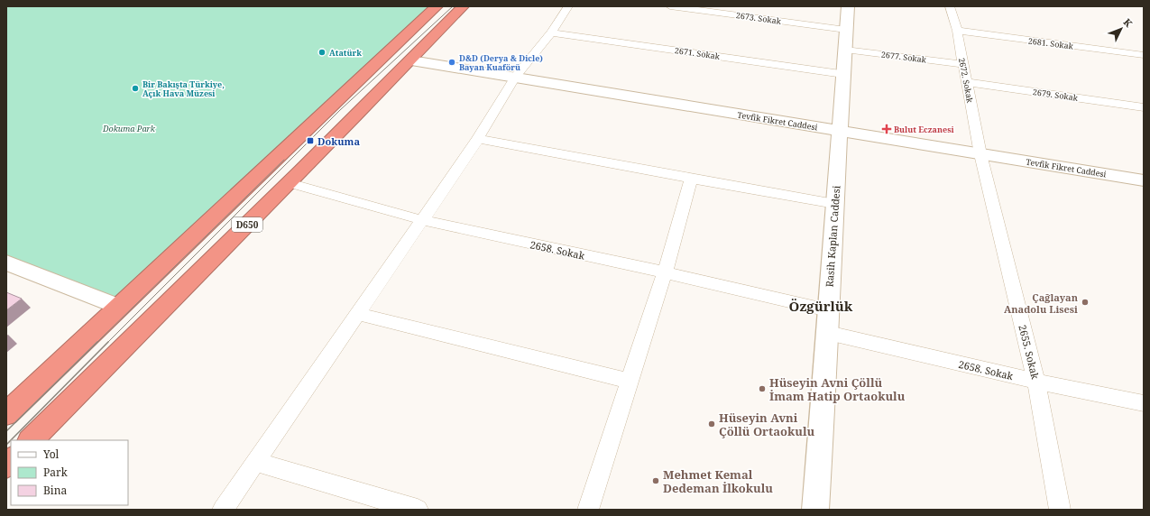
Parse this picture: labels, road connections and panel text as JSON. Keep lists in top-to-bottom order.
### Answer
{
  "streets": {
    "highway": ["D650"],
    "street": [
      "2673. Sokak",
      "2681. Sokak",
      "2671. Sokak",
      "2677. Sokak",
      "2672. Sokak",
      "2679. Sokak",
      "Tevfik Fikret Caddesi",
      "Rasih Kaplan Caddesi",
      "2658. Sokak",
      "2655. Sokak"
    ]
  },
  "crossings": [
    ["2673. Sokak", "Rasih Kaplan Caddesi"],
    ["2681. Sokak", "2672. Sokak"],
    ["2671. Sokak", "Rasih Kaplan Caddesi"],
    ["2677. Sokak", "2672. Sokak"],
    ["2677. Sokak", "Rasih Kaplan Caddesi"],
    ["2672. Sokak", "2679. Sokak"],
    ["2672. Sokak", "Tevfik Fikret Caddesi"],
    ["2672. Sokak", "2655. Sokak"],
    ["Tevfik Fikret Caddesi", "D650"],
    ["Tevfik Fikret Caddesi", "Rasih Kaplan Caddesi"],
    ["Tevfik Fikret Caddesi", "2655. Sokak"],
    ["D650", "2658. Sokak"],
    ["Rasih Kaplan Caddesi", "2658. Sokak"],
    ["2658. Sokak", "2655. Sokak"]
  ],
  "districts": ["Özgürlük"],
  "parks": ["Dokuma Park"],
  "places": {
    "other": [
      "Atatürk",
      "D&D (Derya & Dicle) Bayan Kuaförü",
      "Bir Bakışta Türkiye, Açık Hava Müzesi",
      "Çağlayan Anadolu Lisesi",
      "Hüseyin Avni Çöllü İmam Hatip Ortaokulu",
      "Hüseyin Avni Çöllü Ortaokulu",
      "Mehmet Kemal Dedeman İlkokulu"
    ],
    "health": ["Bulut Eczanesi"],
    "transit": ["Dokuma"]
  },
  "legend": ["Yol", "Park", "Bina"],
  "north": "top right"
}
